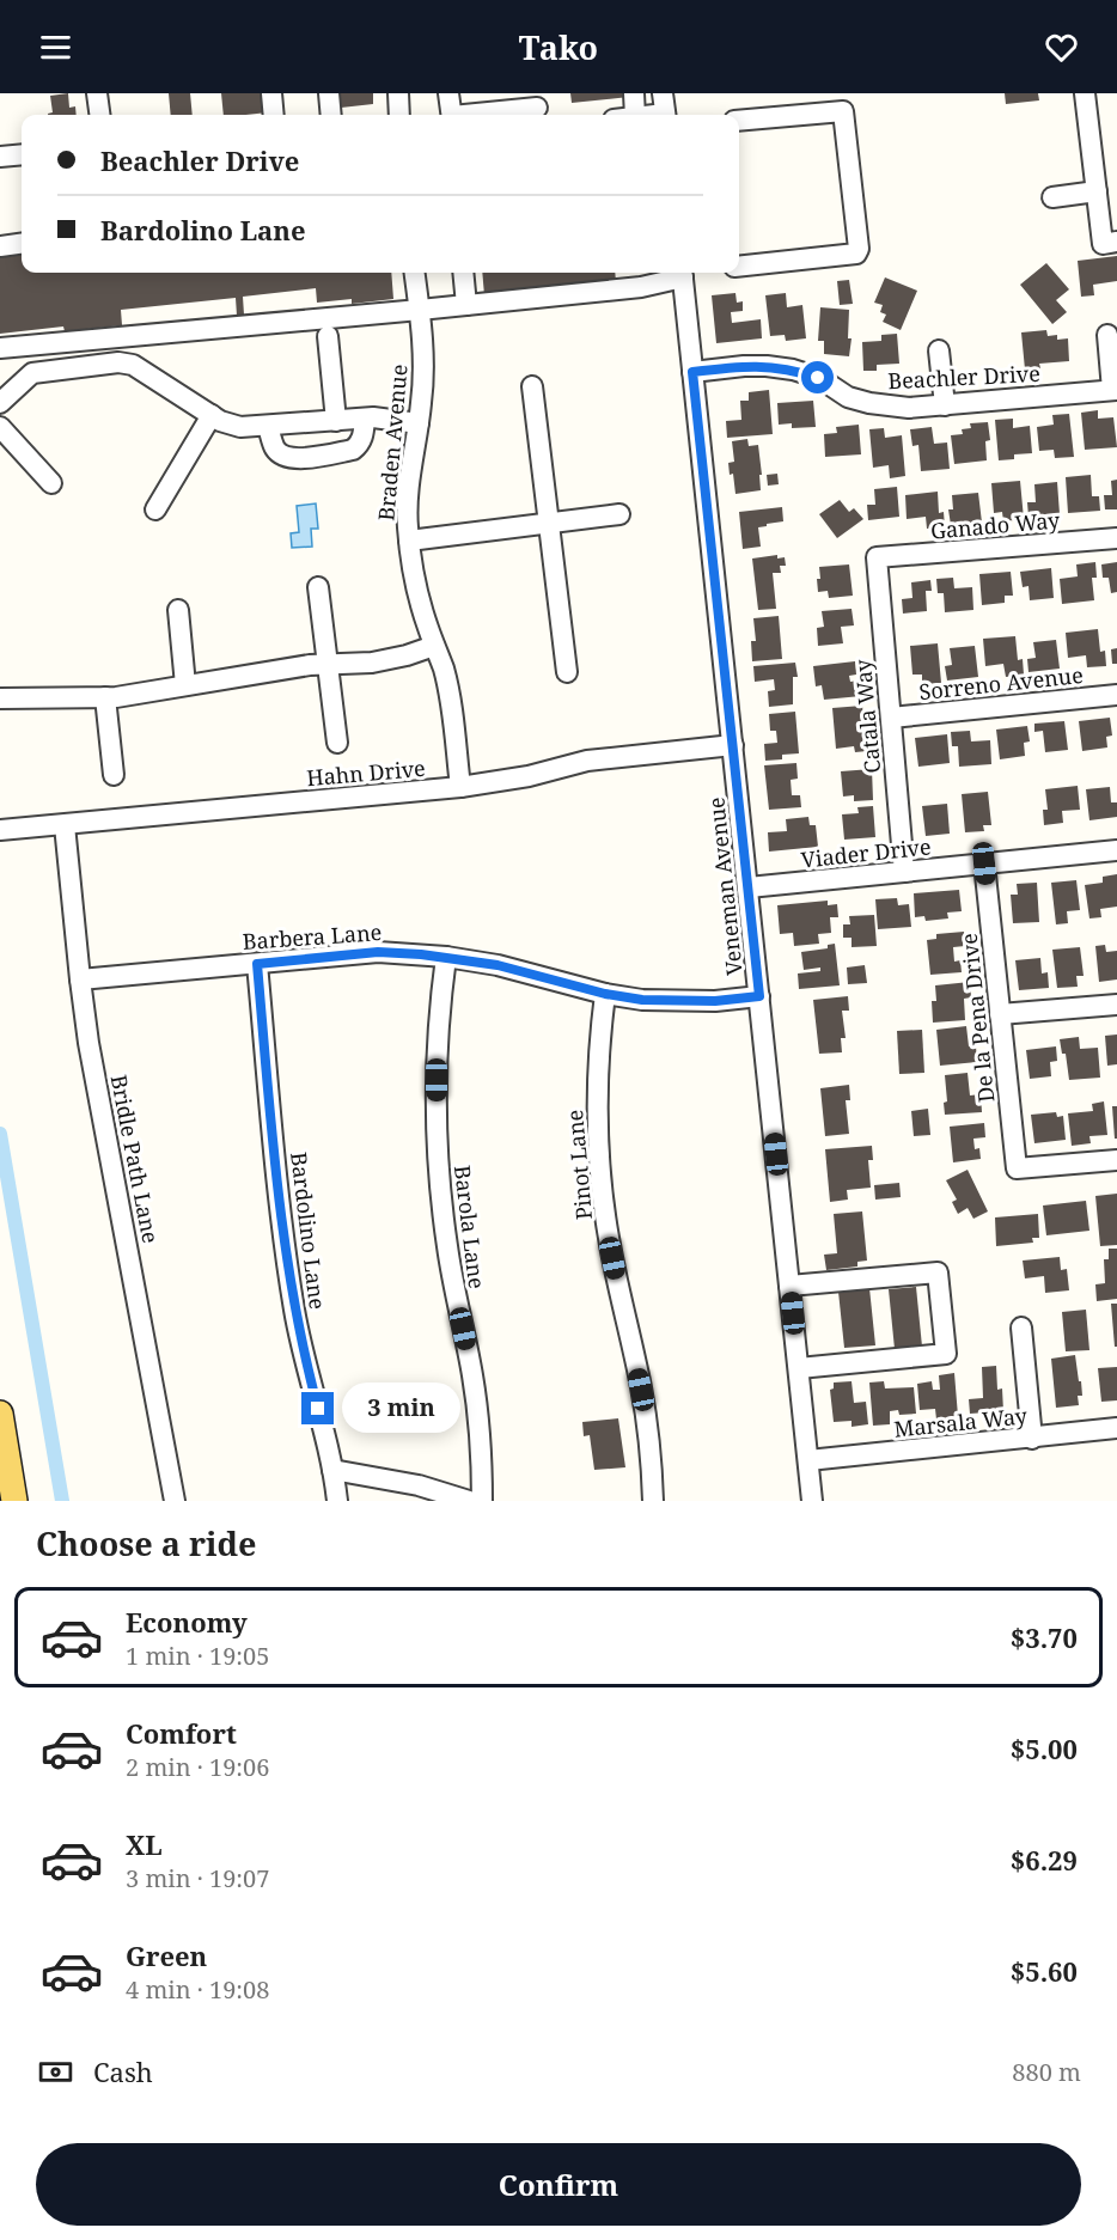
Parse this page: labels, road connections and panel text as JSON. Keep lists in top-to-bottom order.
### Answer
{
  "streets": {
    "street": [
      "Beachler Drive",
      "Braden Avenue",
      "Ganado Way",
      "Sorreno Avenue",
      "Catala Way",
      "Hahn Drive",
      "Viader Drive",
      "Veneman Avenue",
      "Barbera Lane",
      "De la Pena Drive",
      "Bridle Path Lane",
      "Pinot Lane",
      "Barola Lane",
      "Bardolino Lane",
      "Marsala Way"
    ]
  },
  "crossings": [
    ["Beachler Drive", "Veneman Avenue"],
    ["Braden Avenue", "Hahn Drive"],
    ["Ganado Way", "Catala Way"],
    ["Sorreno Avenue", "Catala Way"],
    ["Catala Way", "Viader Drive"],
    ["Hahn Drive", "Veneman Avenue"],
    ["Hahn Drive", "Bridle Path Lane"],
    ["Viader Drive", "Veneman Avenue"],
    ["Viader Drive", "De la Pena Drive"],
    ["Veneman Avenue", "Barbera Lane"],
    ["Veneman Avenue", "Marsala Way"],
    ["Barbera Lane", "Bridle Path Lane"],
    ["Barbera Lane", "Pinot Lane"],
    ["Barbera Lane", "Barola Lane"],
    ["Barbera Lane", "Bardolino Lane"]
  ],
  "page": {
    "header": "Tako",
    "banner": ["Beachler Drive", "Bardolino Lane"],
    "bubble": "3 min",
    "heading": "Choose a ride",
    "list": [
      {
        "name": "Economy",
        "note": "1 min · 19:05",
        "value": "$3.70"
      },
      {
        "name": "Comfort",
        "note": "2 min · 19:06",
        "value": "$5.00"
      },
      {
        "name": "XL",
        "note": "3 min · 19:07",
        "value": "$6.29"
      },
      {
        "name": "Green",
        "note": "4 min · 19:08",
        "value": "$5.60"
      }
    ],
    "pay": ["Cash", "880 m"],
    "buttons": "Confirm"
  }
}
